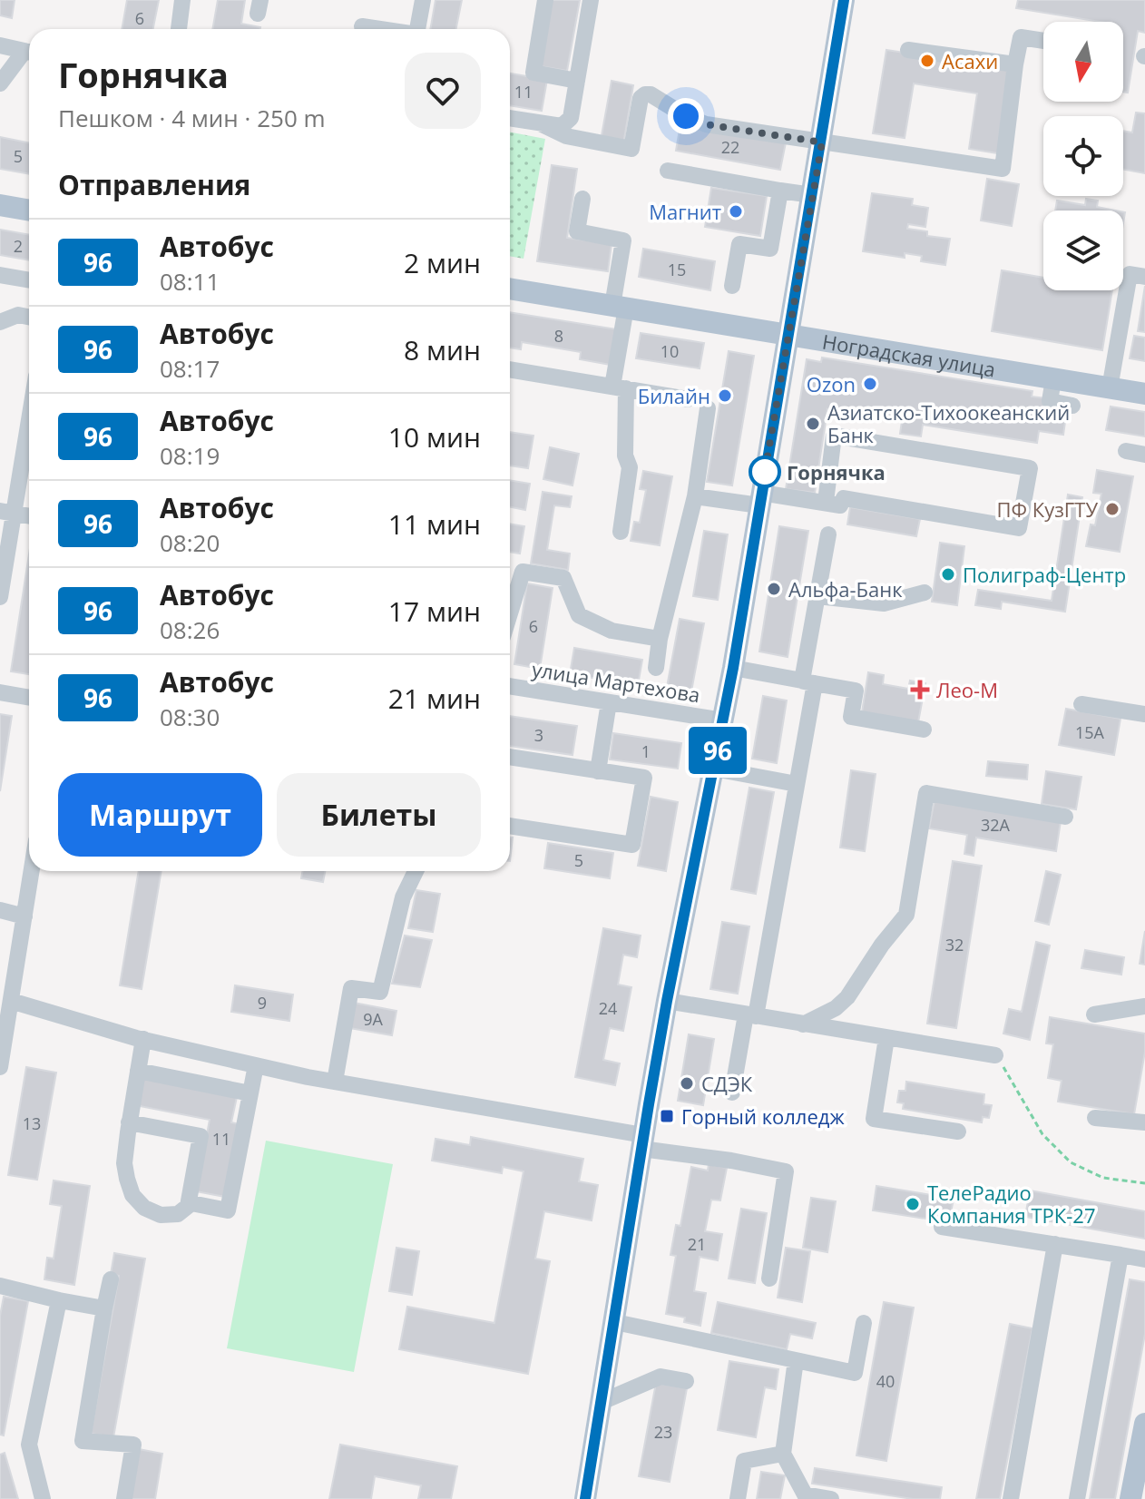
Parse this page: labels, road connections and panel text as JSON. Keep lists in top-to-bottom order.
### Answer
{
  "streets": {
    "main road": ["Ноградская улица"],
    "street": ["улица Мартехова"]
  },
  "places": {
    "other": [
      "Асахи",
      "Магнит",
      "Ozon",
      "Билайн",
      "Азиатско-Тихоокеанский Банк",
      "Горнячка",
      "ПФ КузГТУ",
      "Полиграф-Центр",
      "Альфа-Банк",
      "СДЭК",
      "ТелеРадио Компания ТРК-27"
    ],
    "health": ["Лео-М"],
    "transit": ["Горный колледж"]
  },
  "lines": ["bus line 96"],
  "house_numbers": [
    "6",
    "11",
    "22",
    "5",
    "2",
    "15",
    "8",
    "10",
    "6",
    "15А",
    "3",
    "1",
    "32А",
    "5",
    "32",
    "9",
    "24",
    "9А",
    "13",
    "11",
    "21",
    "40",
    "23"
  ],
  "north": "bottom",
  "page": {
    "on_map": "96",
    "heading": [
      ["Горнячка", "Пешком · 4 мин · 250 m"],
      "Отправления"
    ],
    "list": [
      {
        "mark": "96",
        "name": "Автобус",
        "note": "08:11",
        "value": "2 мин"
      },
      {
        "mark": "96",
        "name": "Автобус",
        "note": "08:17",
        "value": "8 мин"
      },
      {
        "mark": "96",
        "name": "Автобус",
        "note": "08:19",
        "value": "10 мин"
      },
      {
        "mark": "96",
        "name": "Автобус",
        "note": "08:20",
        "value": "11 мин"
      },
      {
        "mark": "96",
        "name": "Автобус",
        "note": "08:26",
        "value": "17 мин"
      },
      {
        "mark": "96",
        "name": "Автобус",
        "note": "08:30",
        "value": "21 мин"
      }
    ],
    "buttons": ["Маршрут", "Билеты"]
  }
}
